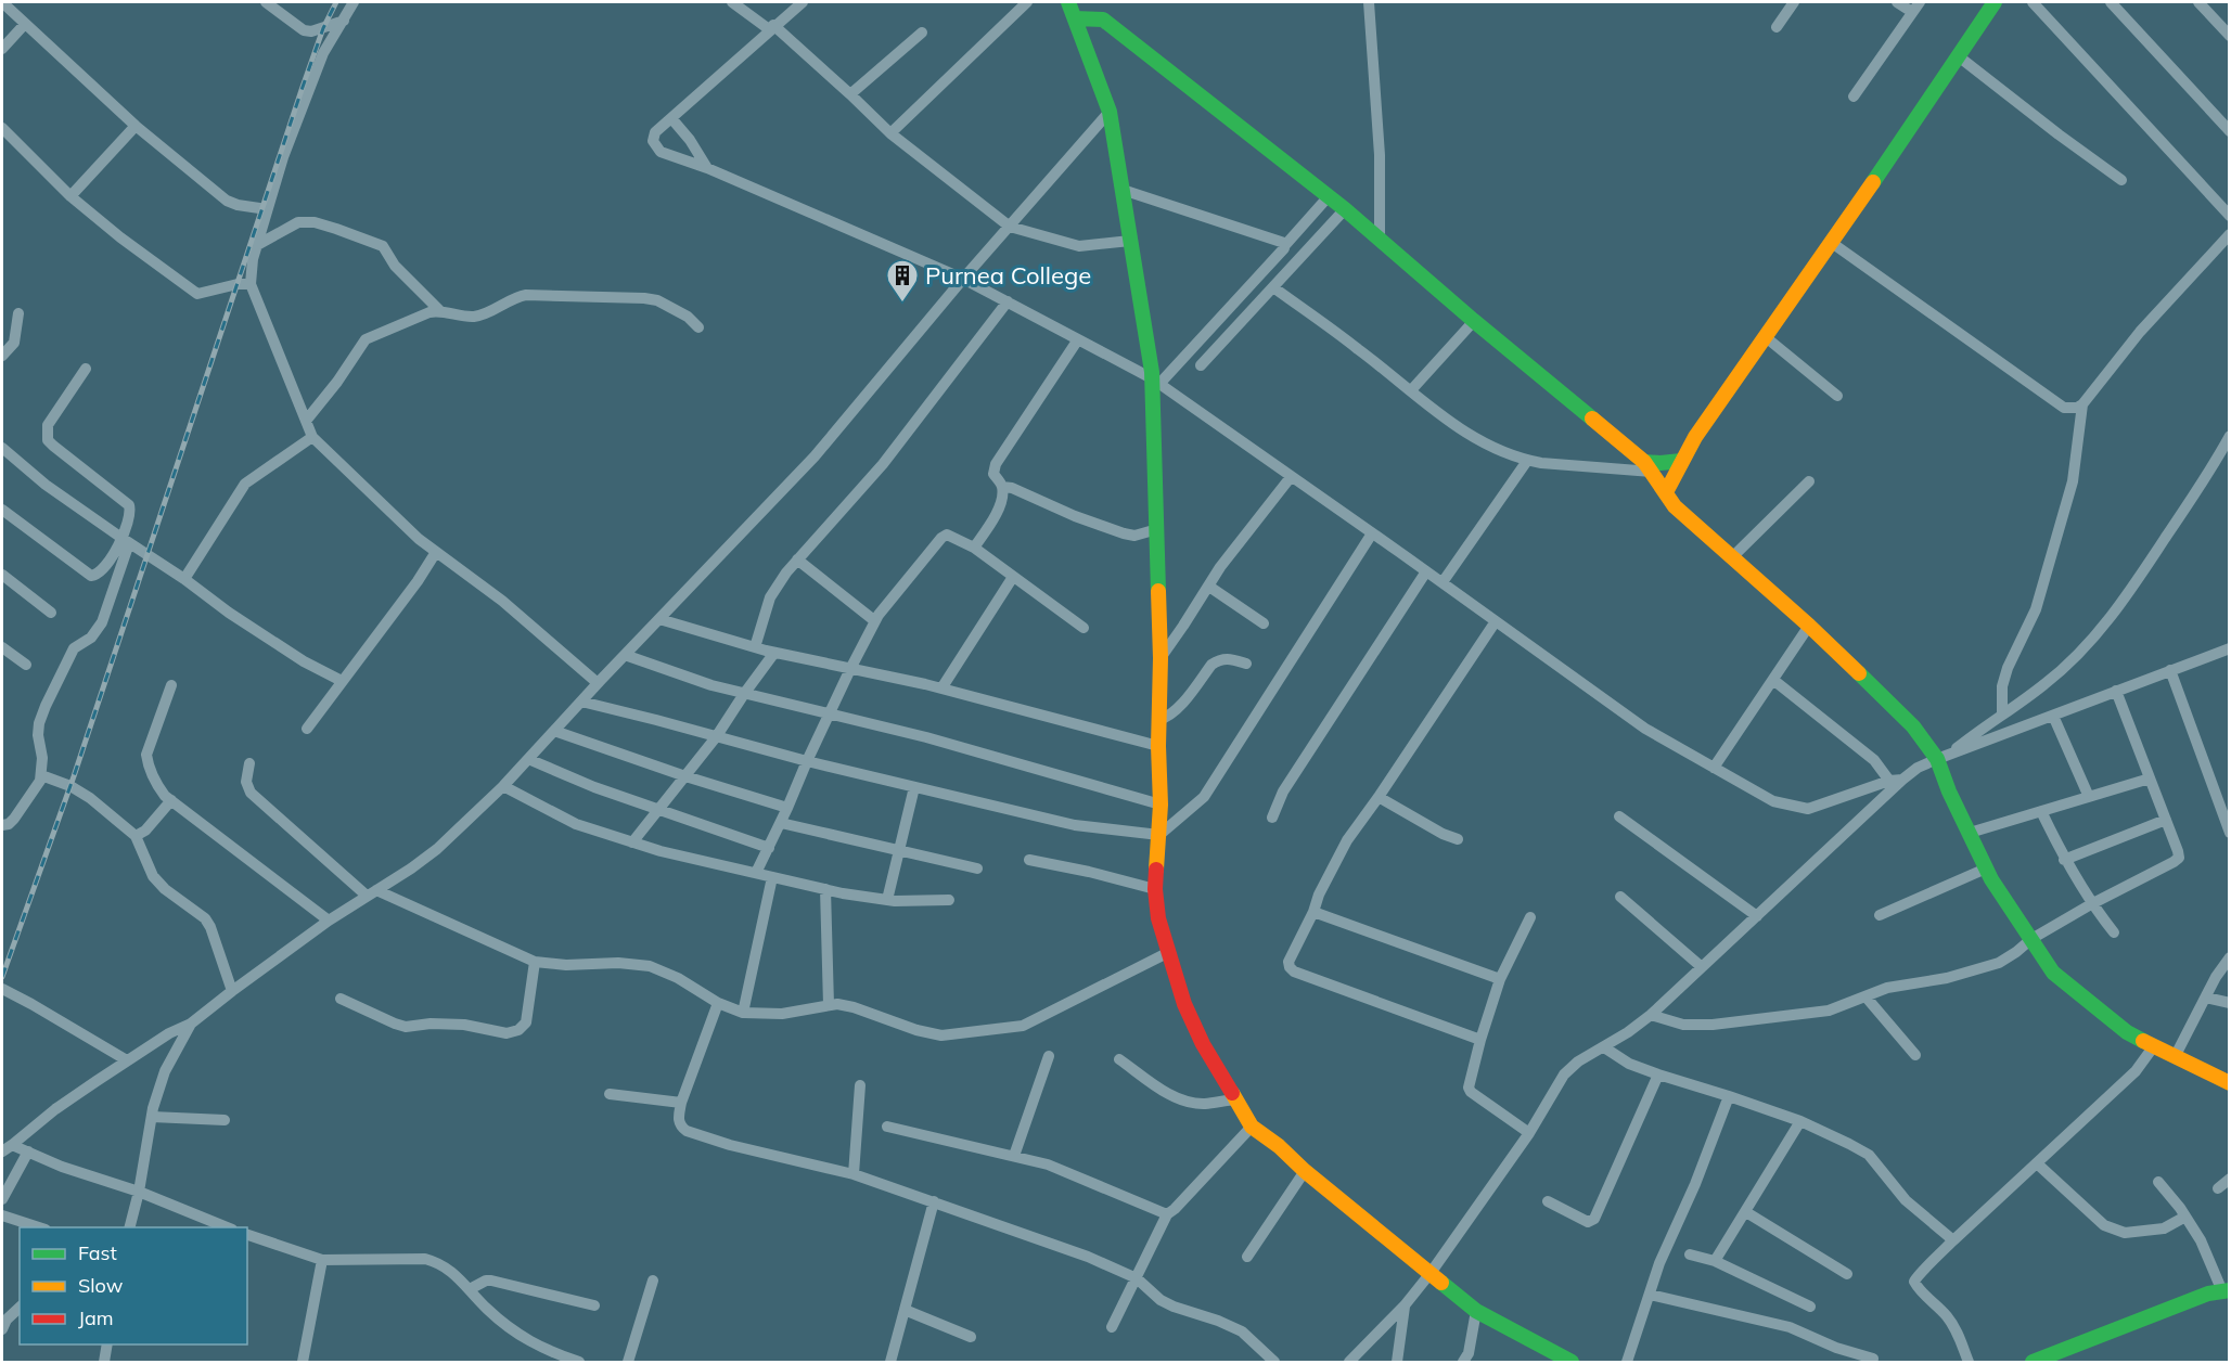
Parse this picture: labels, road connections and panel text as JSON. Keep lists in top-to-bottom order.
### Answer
{
  "places": {
    "building": ["Purnea College"]
  },
  "legend": ["Fast", "Slow", "Jam"]
}
